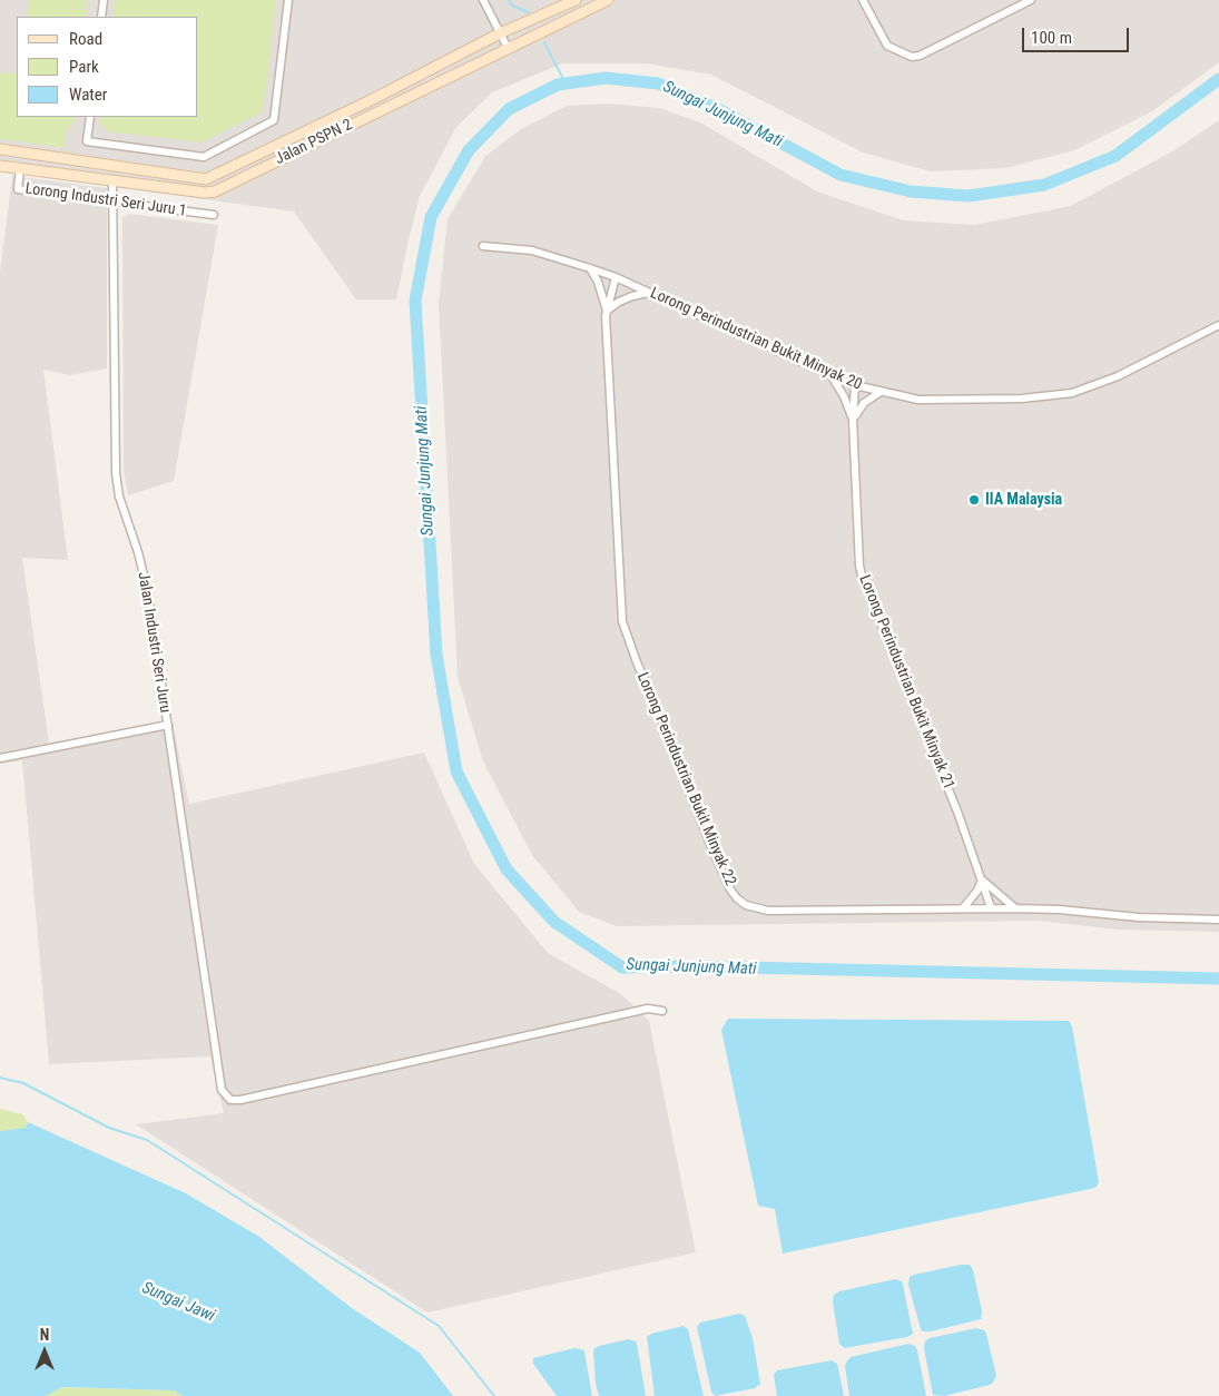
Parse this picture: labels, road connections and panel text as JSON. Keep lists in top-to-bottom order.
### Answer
{
  "streets": {
    "street": [
      "Jalan PSPN 2",
      "Lorong Industri Seri Juru 1",
      "Lorong Perindustrian Bukit Minyak 20",
      "Jalan Industri Seri Juru",
      "Lorong Perindustrian Bukit Minyak 21",
      "Lorong Perindustrian Bukit Minyak 22"
    ]
  },
  "crossings": [
    ["Jalan PSPN 2", "Lorong Industri Seri Juru 1"],
    ["Jalan PSPN 2", "Jalan Industri Seri Juru"],
    ["Lorong Industri Seri Juru 1", "Jalan Industri Seri Juru"],
    ["Lorong Perindustrian Bukit Minyak 20", "Lorong Perindustrian Bukit Minyak 21"],
    ["Lorong Perindustrian Bukit Minyak 20", "Lorong Perindustrian Bukit Minyak 22"],
    ["Lorong Perindustrian Bukit Minyak 21", "Lorong Perindustrian Bukit Minyak 22"]
  ],
  "water": ["Sungai Junjung Mati", "Sungai Jawi"],
  "places": ["IIA Malaysia"],
  "legend": ["Road", "Park", "Water"],
  "scale_bar": "100 m",
  "north": "top"
}
